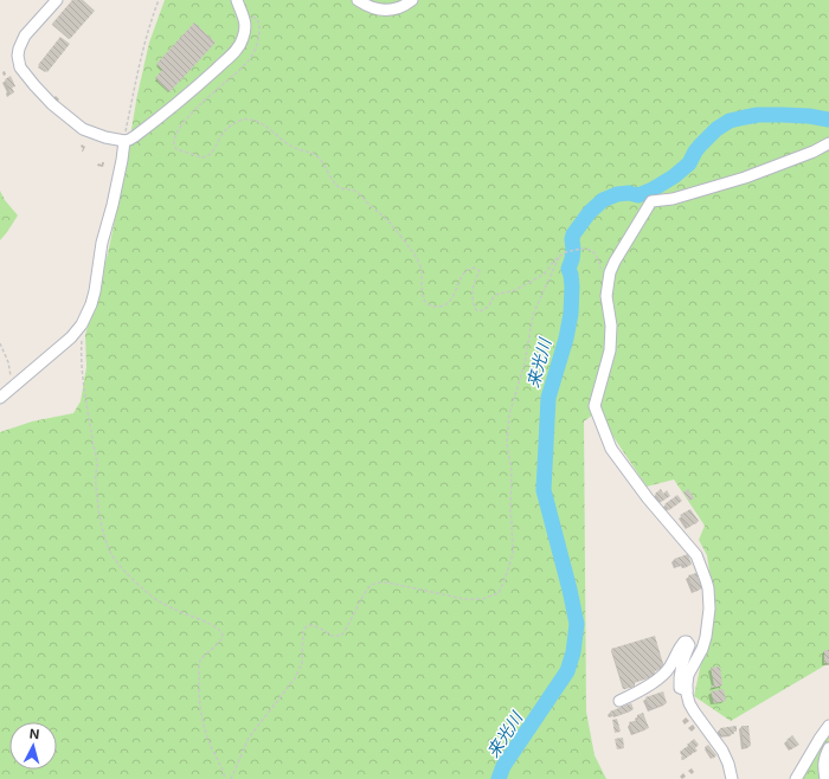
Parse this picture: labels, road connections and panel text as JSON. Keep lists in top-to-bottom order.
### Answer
{
  "water": ["来光川"],
  "north": "top"
}
